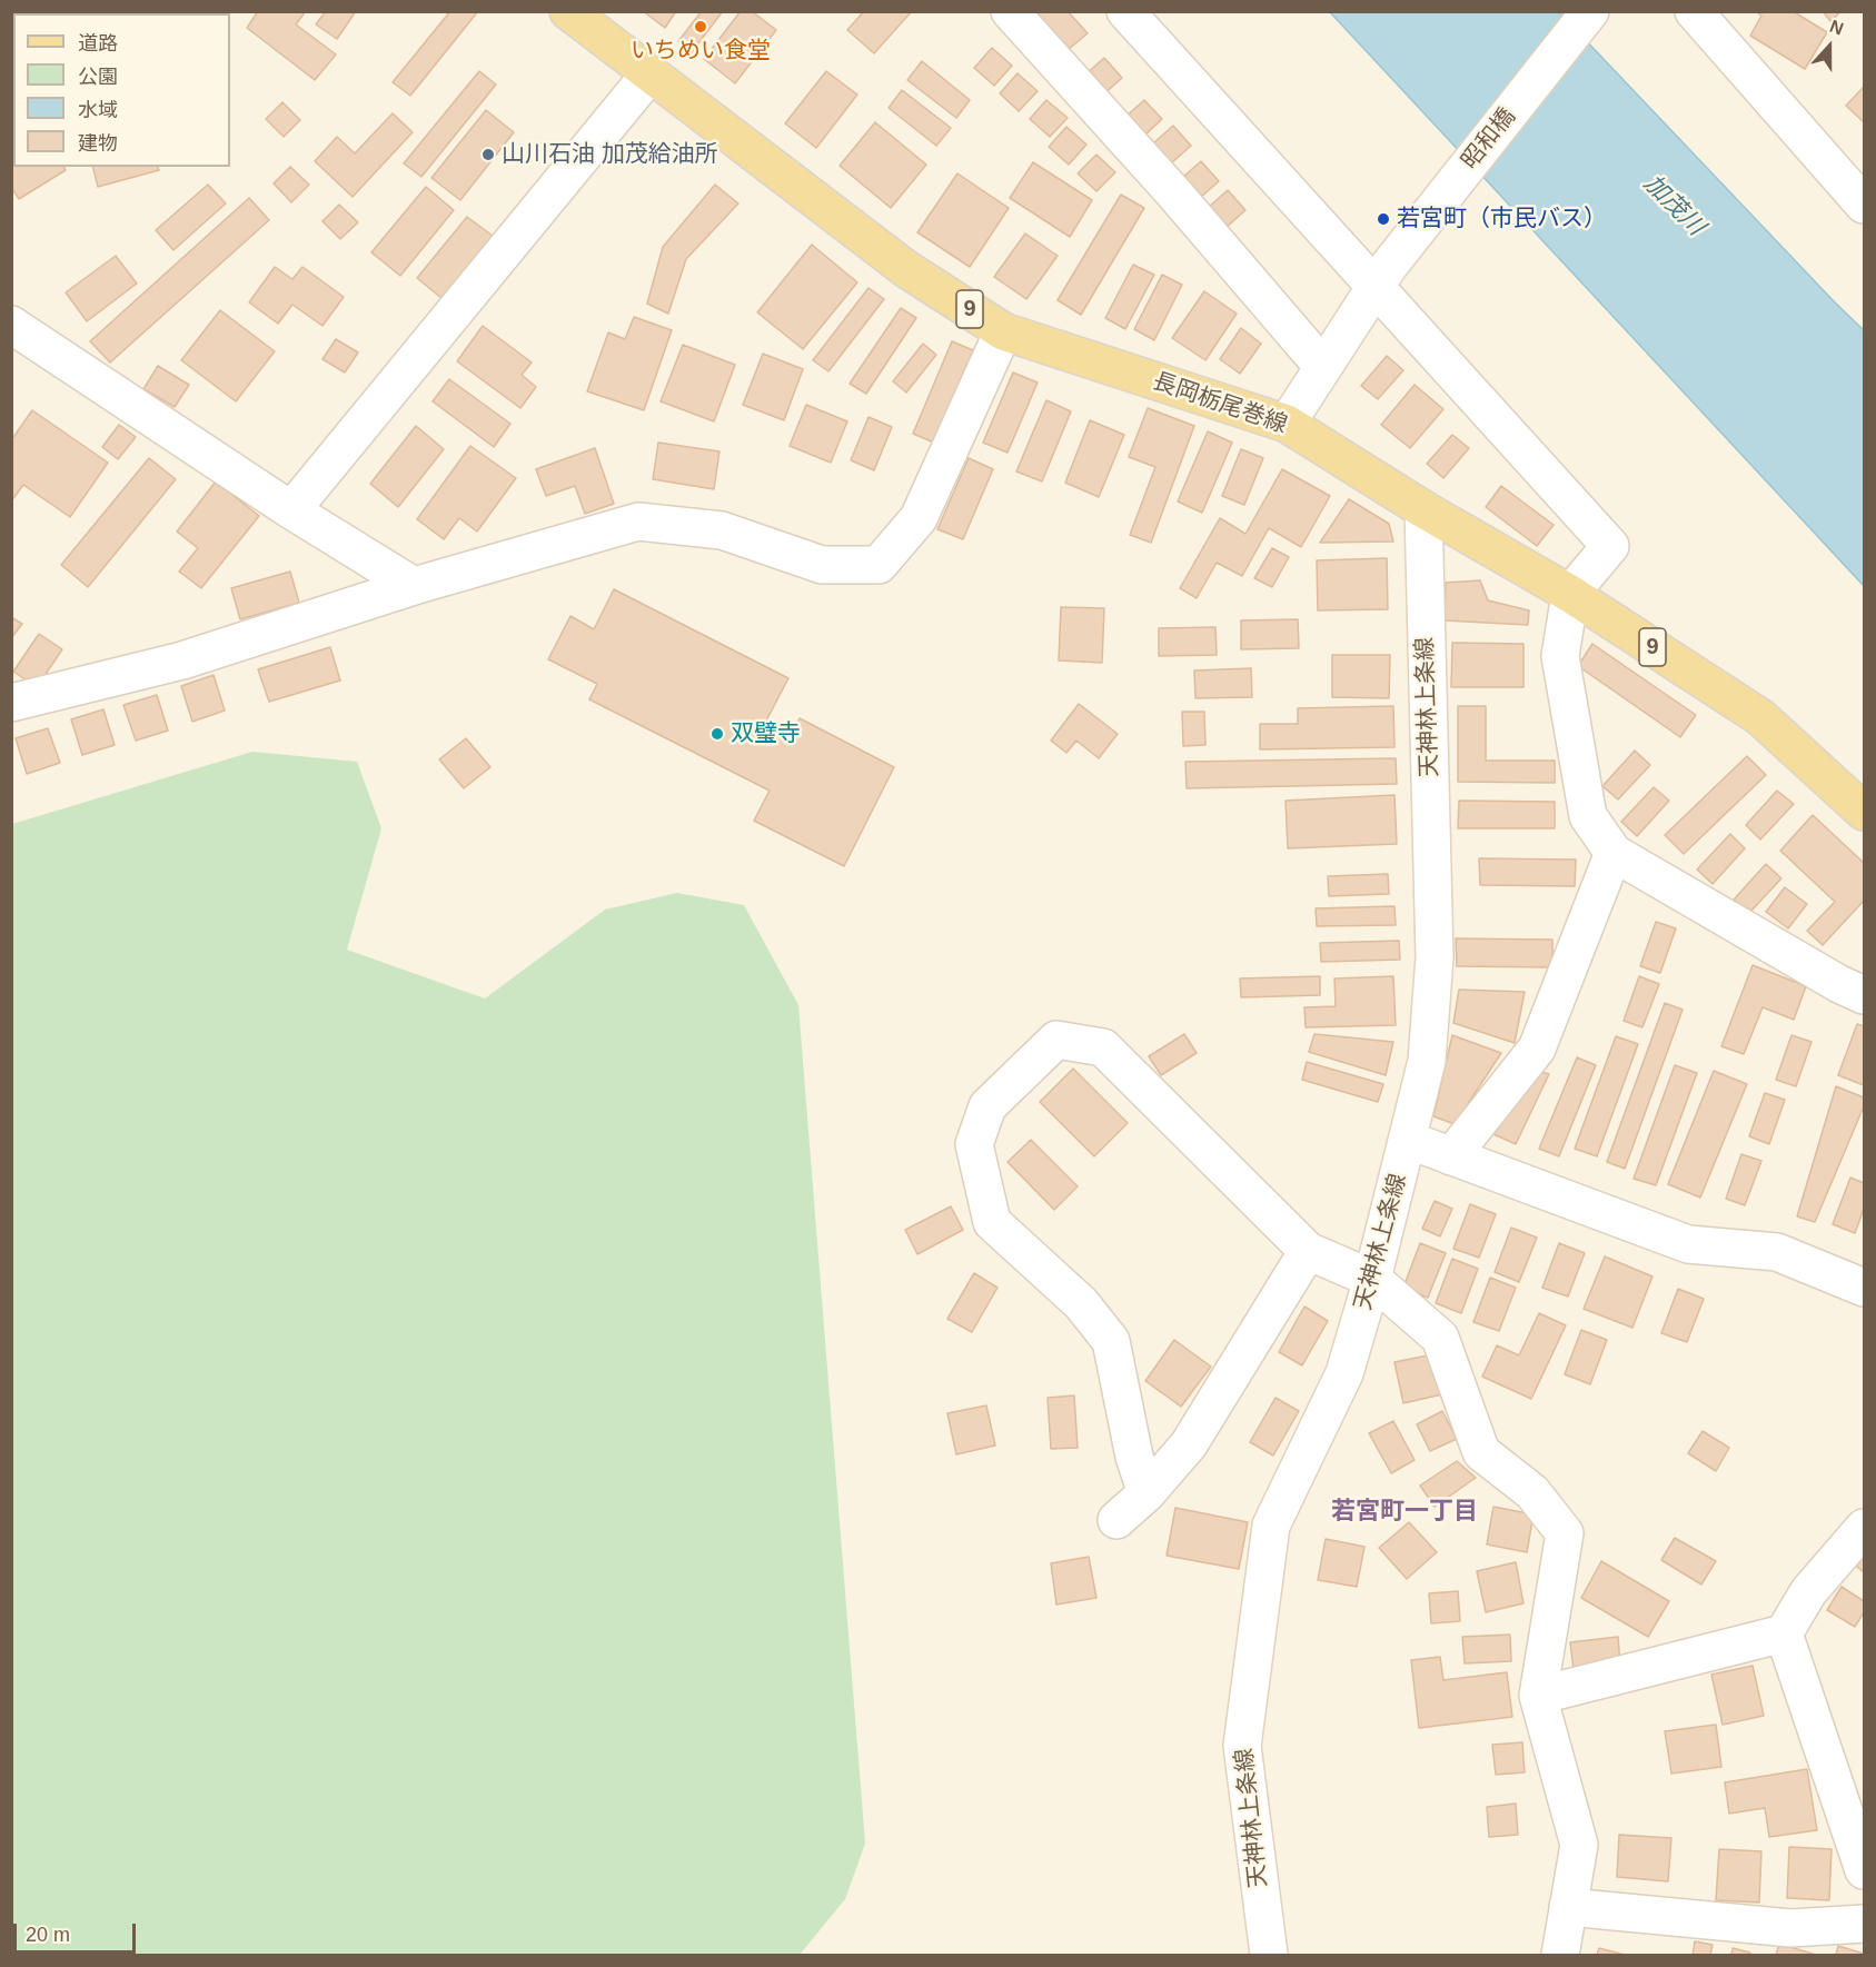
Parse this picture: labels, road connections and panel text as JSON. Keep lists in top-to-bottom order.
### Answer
{
  "streets": {
    "main road": ["9", "長岡栃尾巻線"],
    "street": ["昭和橋", "天神林上条線"]
  },
  "crossings": [
    ["昭和橋", "長岡栃尾巻線"],
    ["長岡栃尾巻線", "天神林上条線"]
  ],
  "districts": ["若宮町一丁目"],
  "water": ["加茂川"],
  "places": [
    "いちめい食堂",
    "山川石油 加茂給油所",
    "若宮町（市民バス）",
    "双璧寺"
  ],
  "legend": [
    "道路",
    "公園",
    "水域",
    "建物"
  ],
  "scale_bar": "20 m",
  "north": "top"
}
